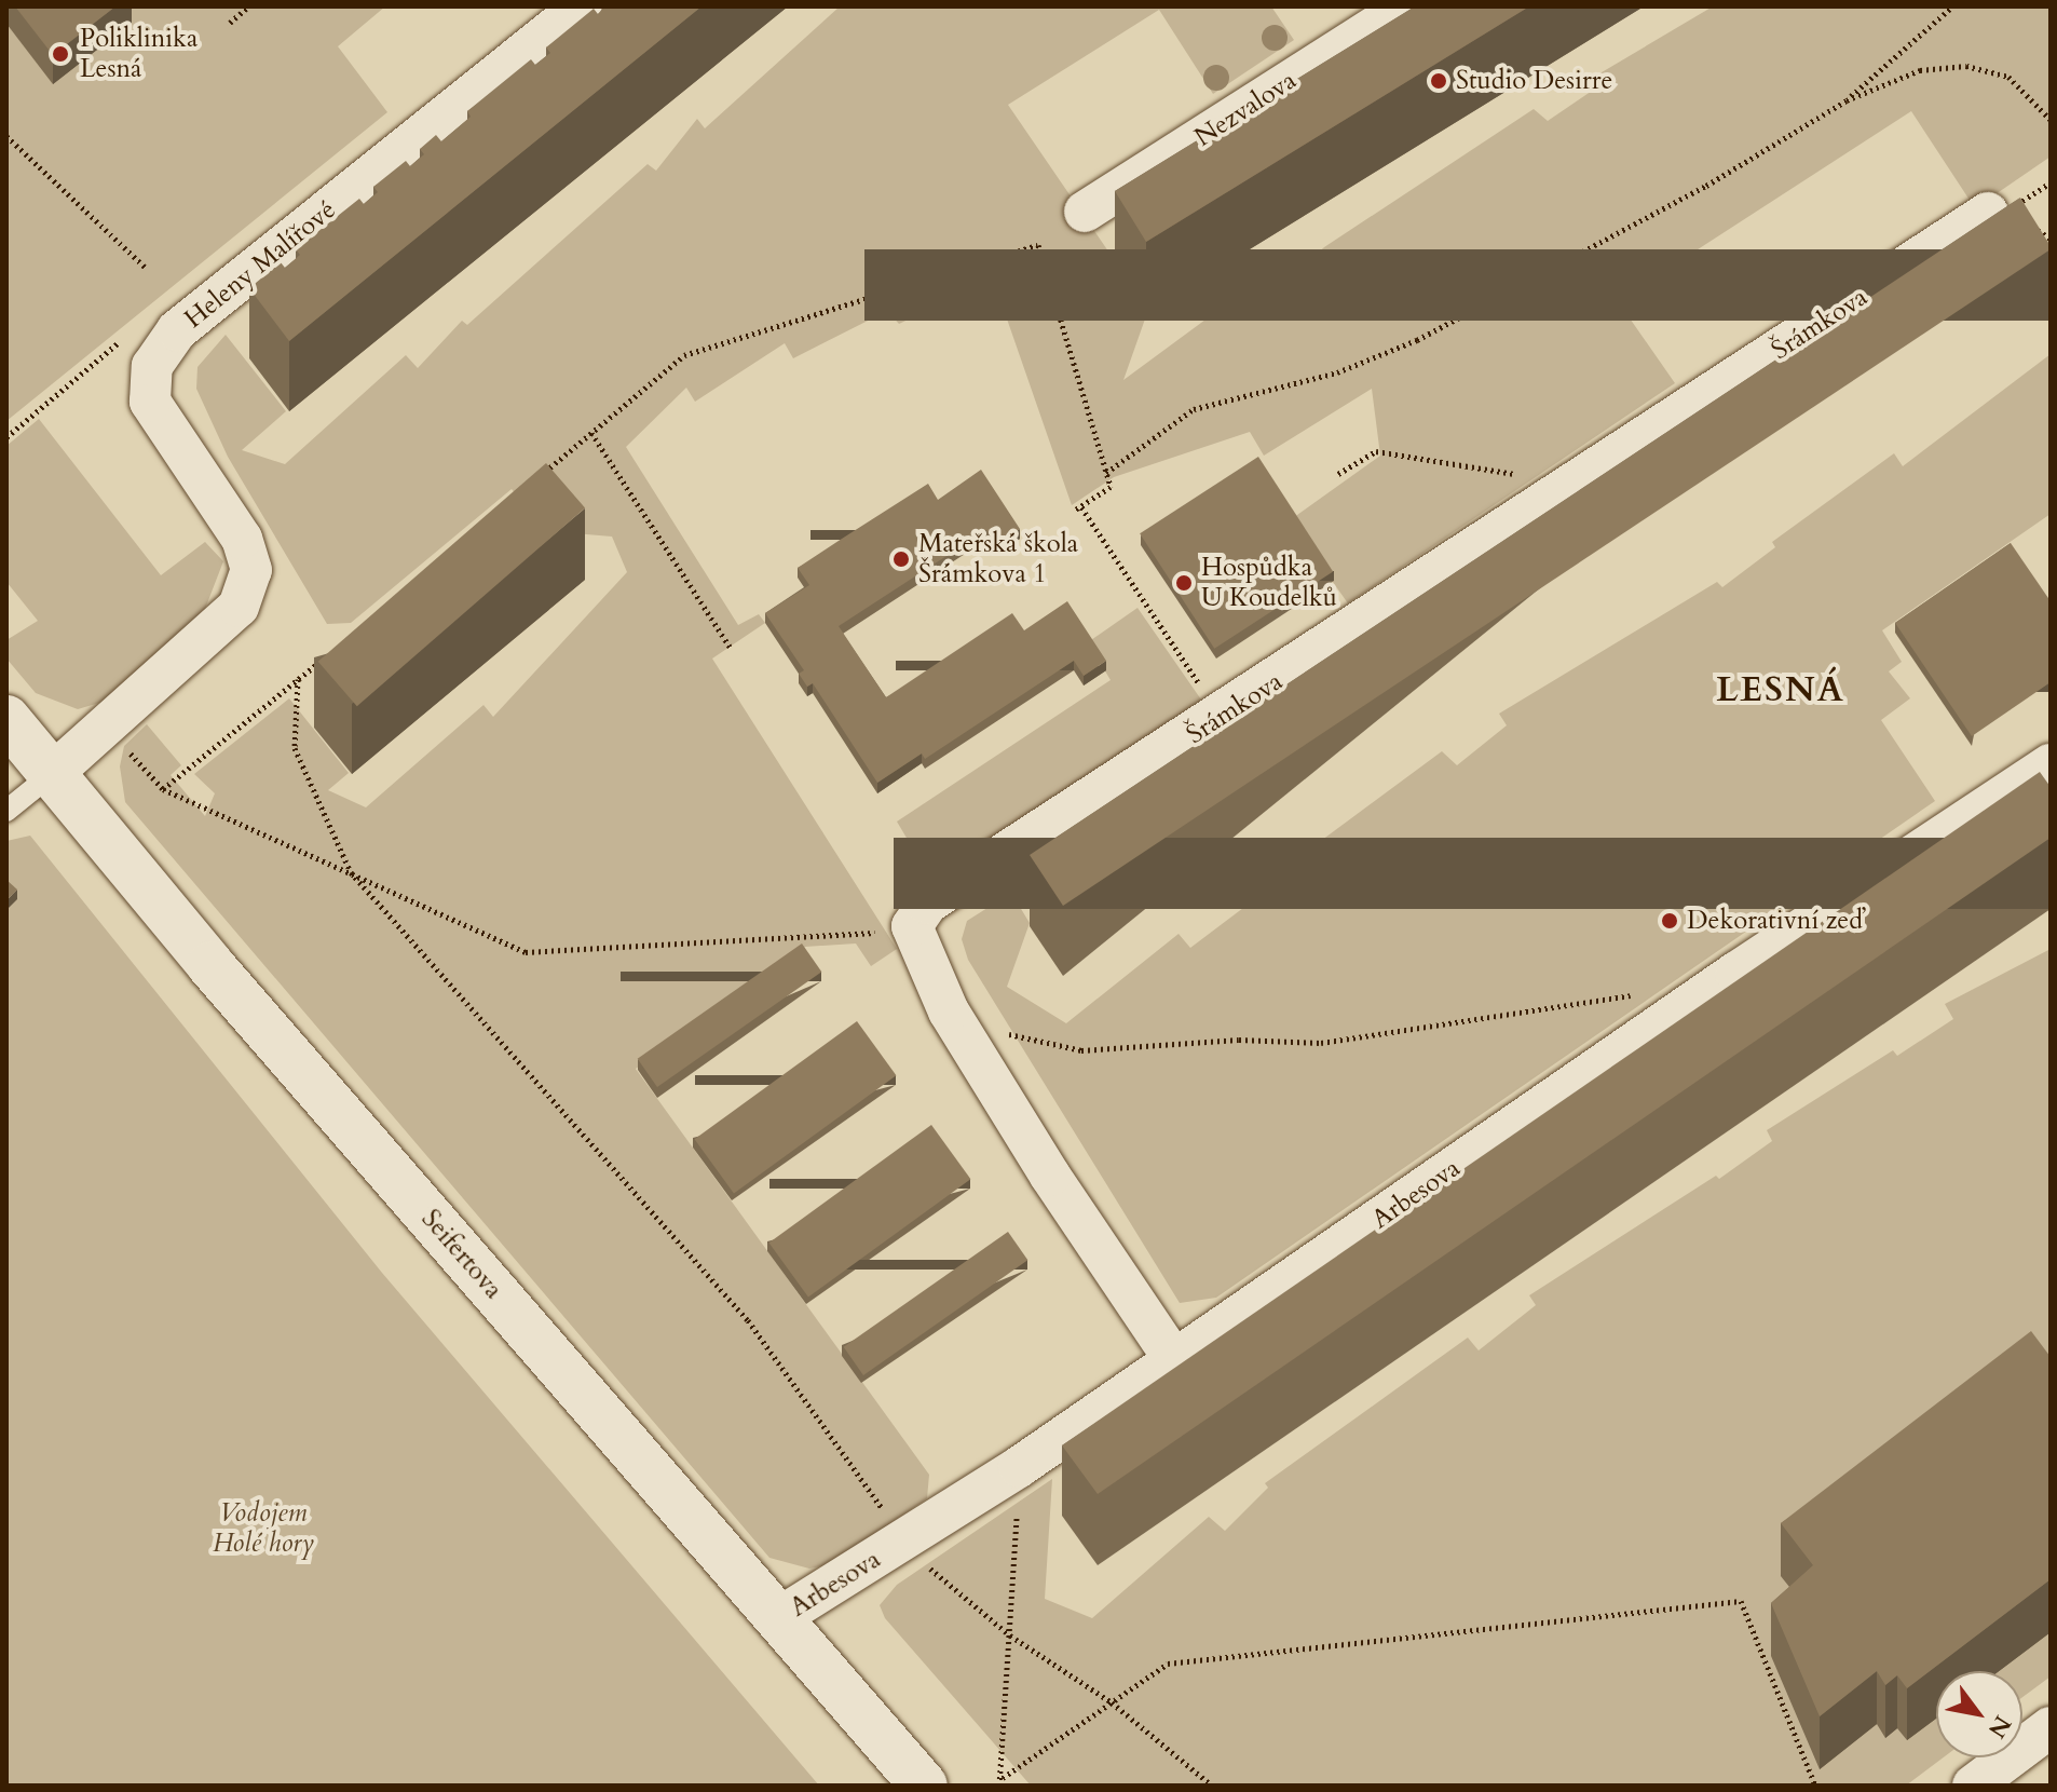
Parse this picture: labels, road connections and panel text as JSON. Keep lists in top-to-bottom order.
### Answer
{
  "streets": {
    "street": [
      "Nezvalova",
      "Heleny Malířové",
      "Šrámkova",
      "Arbesova",
      "Seifertova"
    ]
  },
  "crossings": [
    ["Heleny Malířové", "Seifertova"],
    ["Arbesova", "Seifertova"]
  ],
  "districts": ["LESNÁ"],
  "parks": ["Vodojem Holé hory"],
  "places": [
    "Poliklinika Lesná",
    "Studio Desirre",
    "Mateřská škola Šrámkova 1",
    "Hospůdka U Koudelků",
    "Dekorativní zeď"
  ],
  "north": "bottom right"
}
